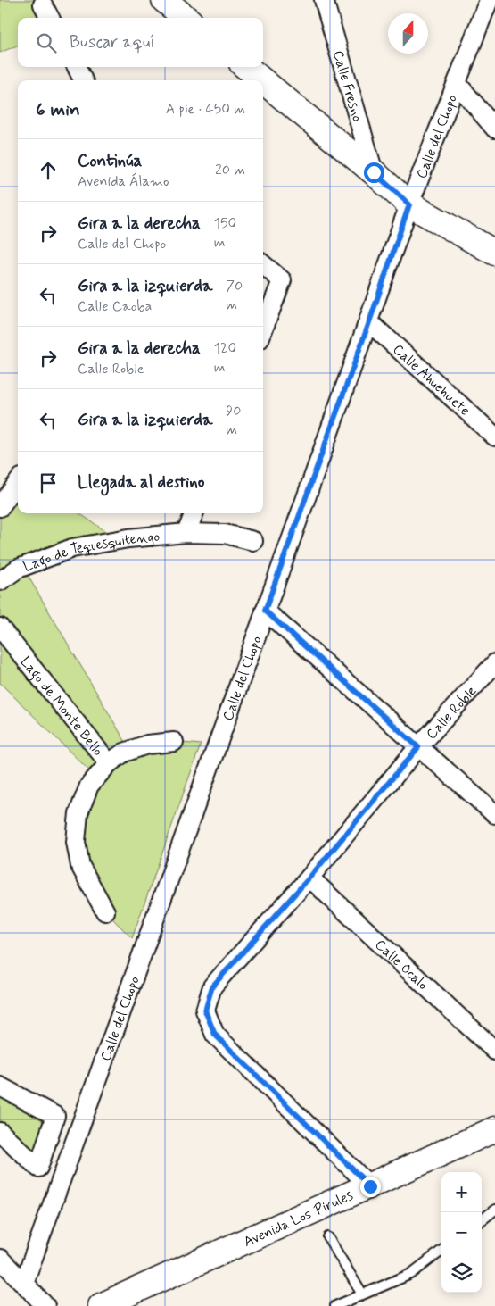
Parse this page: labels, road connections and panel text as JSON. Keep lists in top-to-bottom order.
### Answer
{
  "streets": {
    "street": [
      "Calle Fresno",
      "Calle del Chopo",
      "Calle Ahuehuete",
      "Lago de Tequesquitengo",
      "Lago de Monte Bello",
      "Calle Roble",
      "Calle Ocalo",
      "Avenida Los Pirules"
    ]
  },
  "crossings": [
    ["Calle del Chopo", "Calle Ahuehuete"],
    ["Calle Roble", "Calle Ocalo"],
    ["Calle Roble", "Avenida Los Pirules"]
  ],
  "north": "top",
  "page": {
    "search": "Buscar aquí",
    "heading": ["6 min", "A pie · 450 m"],
    "list": [
      ["Continúa", "Avenida Álamo", "20 m"],
      ["Gira a la derecha", "Calle del Chopo", "150 m"],
      ["Gira a la izquierda", "Calle Caoba", "70 m"],
      ["Gira a la derecha", "Calle Roble", "120 m"],
      ["Gira a la izquierda", "90 m"],
      "Llegada al destino"
    ],
    "map_buttons": ["+", "−"]
  }
}
